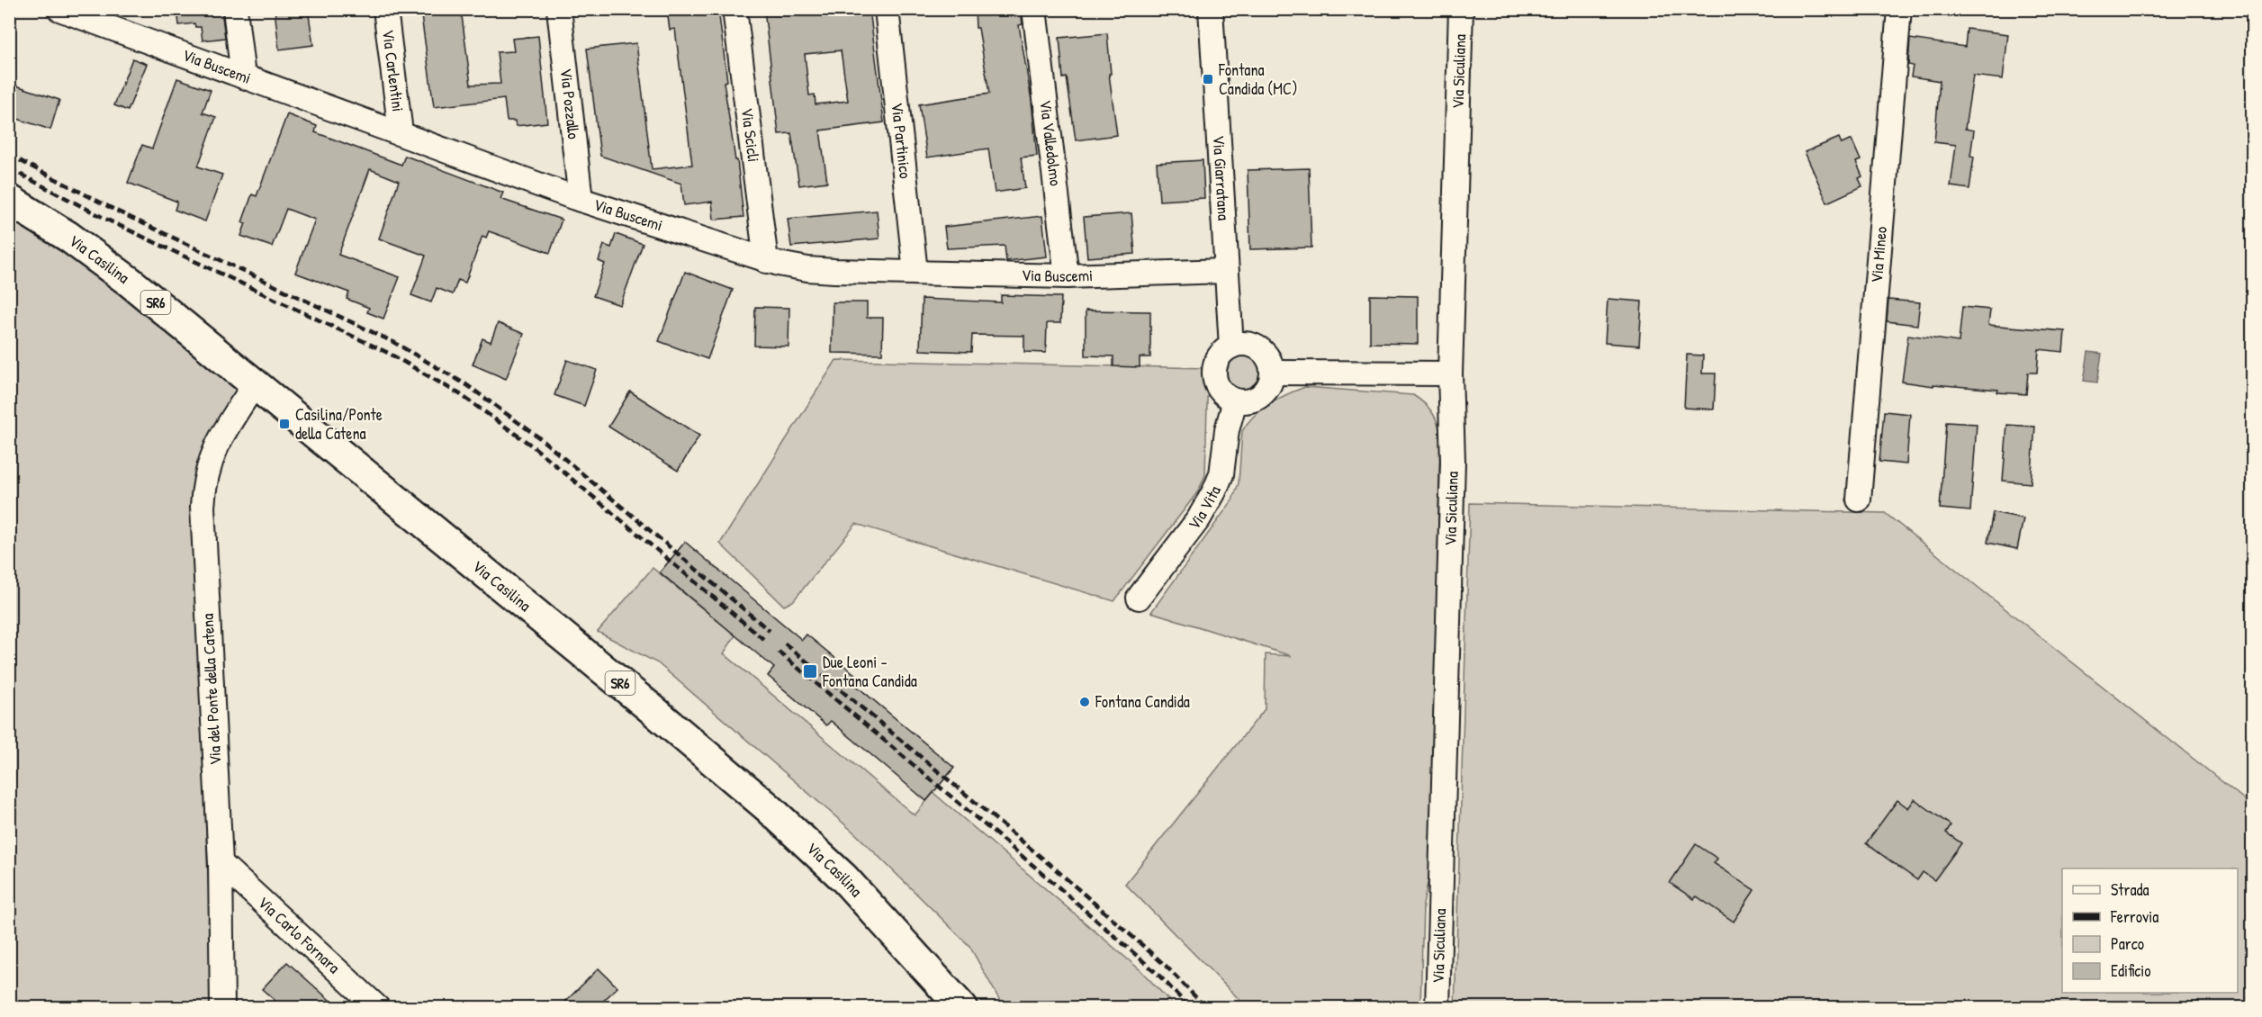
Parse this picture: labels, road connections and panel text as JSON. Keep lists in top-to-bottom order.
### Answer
{
  "streets": {
    "main road": ["Via Casilina", "SR6"],
    "street": [
      "Via Buscemi",
      "Via Carlentini",
      "Via Siculiana",
      "Via Pozzallo",
      "Via Scicli",
      "Via Partinico",
      "Via Valledolmo",
      "Via Giarratana",
      "Via Mineo",
      "Via Vita",
      "Via del Ponte della Catena",
      "Via Carlo Fornara"
    ]
  },
  "crossings": [
    ["Via Buscemi", "Via Carlentini"],
    ["Via Buscemi", "Via Pozzallo"],
    ["Via Buscemi", "Via Scicli"],
    ["Via Buscemi", "Via Partinico"],
    ["Via Buscemi", "Via Valledolmo"],
    ["Via Buscemi", "Via Giarratana"],
    ["Via Giarratana", "Via Vita"],
    ["Via Casilina", "Via del Ponte della Catena"],
    ["Via del Ponte della Catena", "Via Carlo Fornara"]
  ],
  "places": {
    "transit": ["Fontana Candida (MC)", "Casilina/Ponte della Catena", "Due Leoni - Fontana Candida"],
    "other": ["Fontana Candida"]
  },
  "legend": [
    "Strada",
    "Ferrovia",
    "Parco",
    "Edificio"
  ]
}
